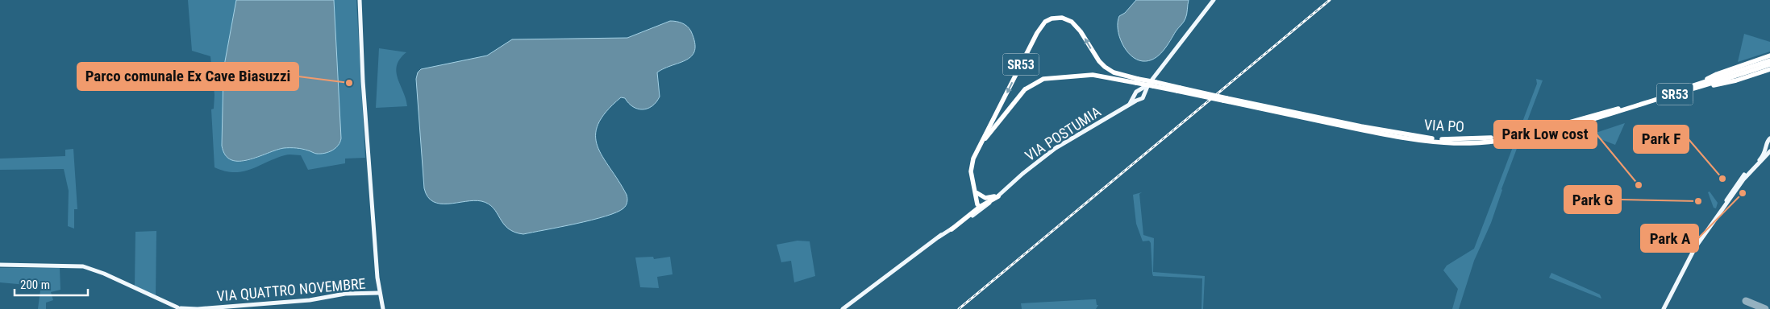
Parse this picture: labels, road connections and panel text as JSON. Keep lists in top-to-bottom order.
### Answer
{
  "streets": {
    "highway": ["SR53", "VIA PO"],
    "main road": ["VIA POSTUMIA", "VIA QUATTRO NOVEMBRE"]
  },
  "crossings": [
    ["SR53", "VIA PO"],
    ["SR53", "VIA POSTUMIA"]
  ],
  "places": [
    "Parco comunale Ex Cave Biasuzzi",
    "Park F",
    "Park Low cost",
    "Park A",
    "Park G"
  ],
  "scale_bar": "200 m"
}
